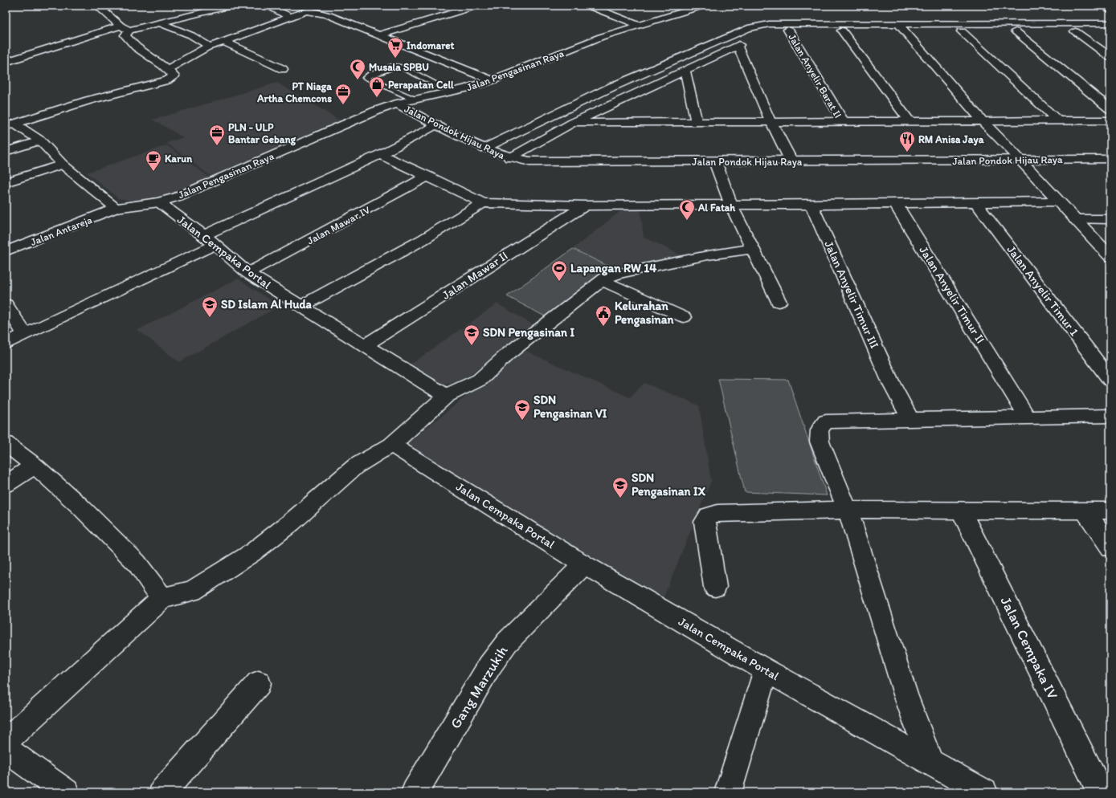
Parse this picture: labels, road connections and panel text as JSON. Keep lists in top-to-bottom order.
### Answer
{
  "streets": {
    "street": [
      "Jalan Pengasinan Raya",
      "Jalan Anyelir Barat II",
      "Jalan Pondok Hijau Raya",
      "Jalan Mawar IV",
      "Jalan Antareja",
      "Jalan Cempaka Portal",
      "Jalan Mawar II",
      "Jalan Anyelir Timur 1",
      "Jalan Anyelir Timur III",
      "Jalan Anyelir Timur II",
      "Jalan Cempaka IV",
      "Gang Marzukih"
    ]
  },
  "crossings": [
    ["Jalan Pengasinan Raya", "Jalan Pondok Hijau Raya"],
    ["Jalan Pengasinan Raya", "Jalan Antareja"],
    ["Jalan Pengasinan Raya", "Jalan Cempaka Portal"],
    ["Jalan Mawar IV", "Jalan Cempaka Portal"],
    ["Jalan Cempaka Portal", "Jalan Mawar II"],
    ["Jalan Cempaka Portal", "Gang Marzukih"]
  ],
  "places": {
    "supermarket": ["Indomaret"],
    "mosque": ["Musala SPBU", "Al Fatah"],
    "shop": ["Perapatan Cell"],
    "office": ["PT Niaga Artha Chemcons", "PLN - ULP Bantar Gebang"],
    "restaurant": ["RM Anisa Jaya"],
    "cafe": ["Karun"],
    "sports": ["Lapangan RW 14"],
    "school or university": [
      "SD Islam Al Huda",
      "SDN Pengasinan I",
      "SDN Pengasinan VI",
      "SDN Pengasinan IX"
    ],
    "public building": ["Kelurahan Pengasinan"]
  }
}
